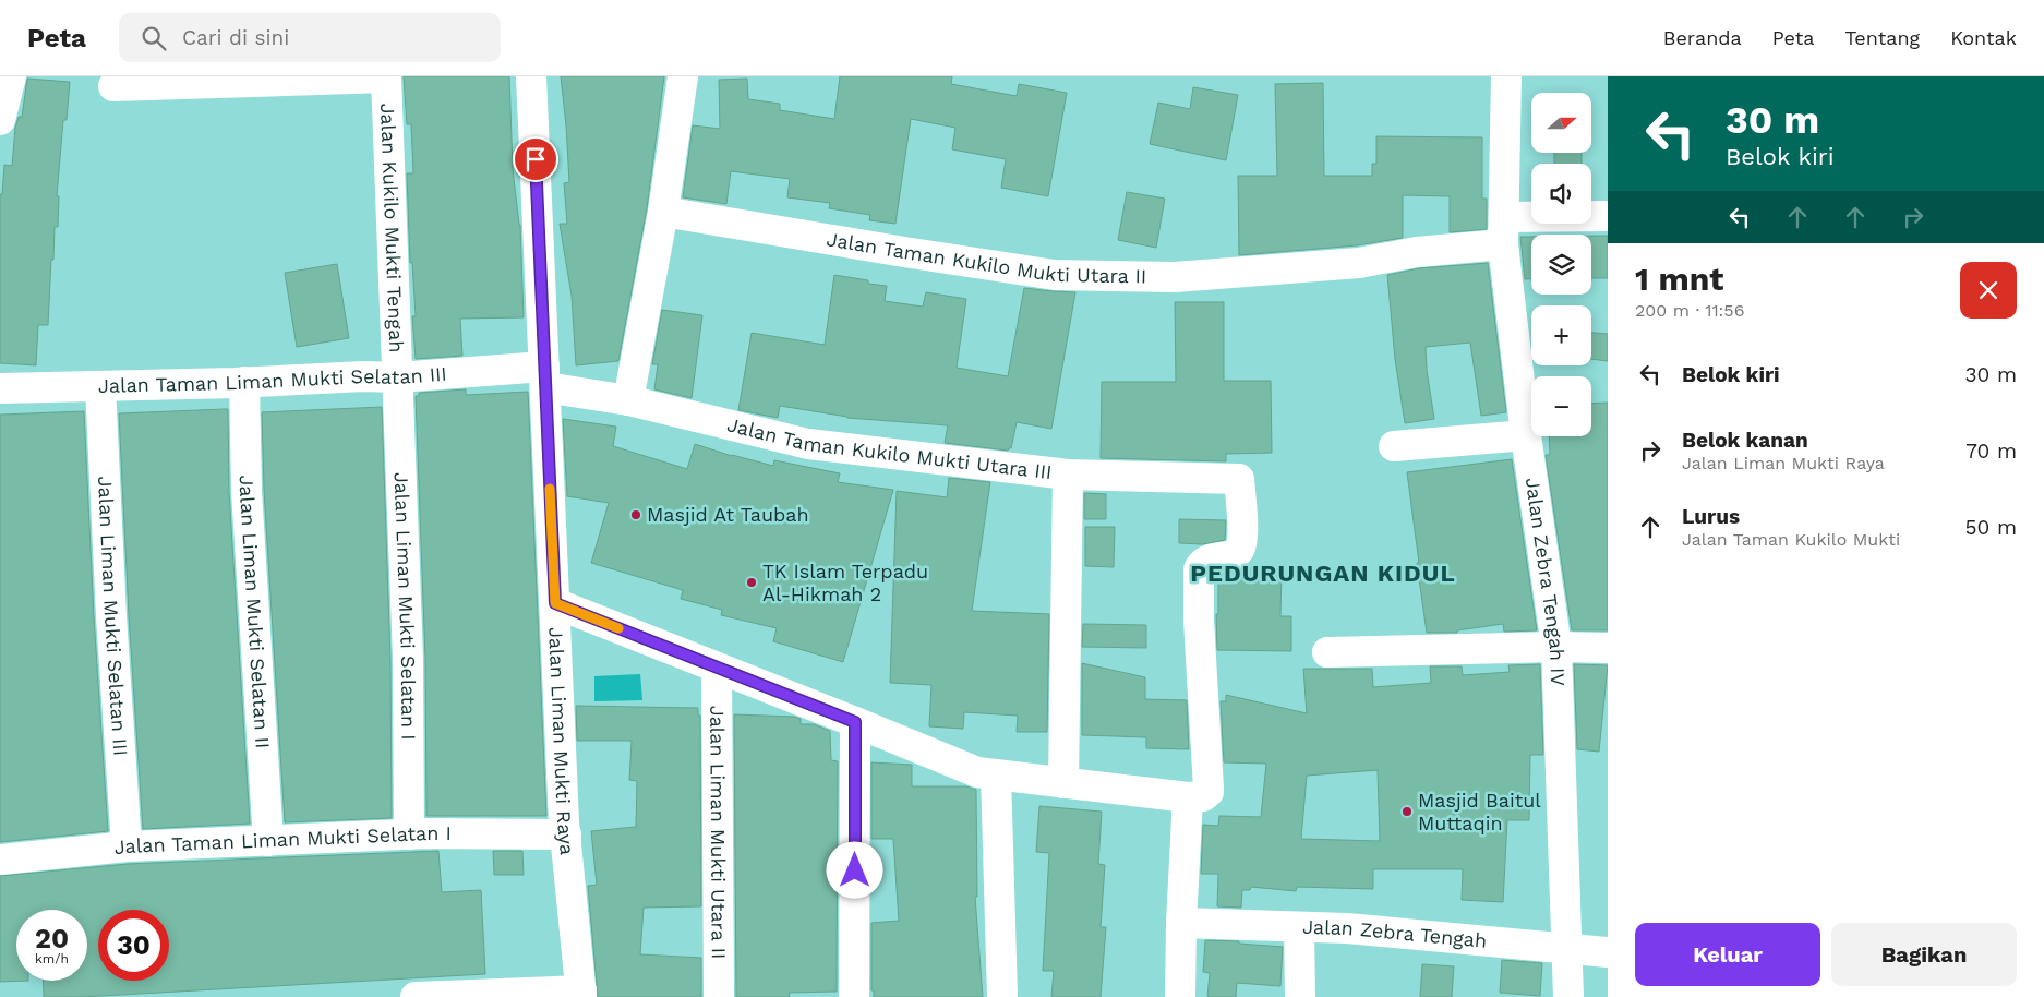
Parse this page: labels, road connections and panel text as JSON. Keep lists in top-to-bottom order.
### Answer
{
  "streets": {
    "street": [
      "Jalan Kukilo Mukti Tengah",
      "Jalan Taman Kukilo Mukti Utara II",
      "Jalan Taman Liman Mukti Selatan III",
      "Jalan Taman Kukilo Mukti Utara III",
      "Jalan Zebra Tengah IV",
      "Jalan Liman Mukti Selatan I",
      "Jalan Liman Mukti Selatan II",
      "Jalan Liman Mukti Selatan III",
      "Jalan Liman Mukti Raya",
      "Jalan Liman Mukti Utara II",
      "Jalan Taman Liman Mukti Selatan I",
      "Jalan Zebra Tengah"
    ]
  },
  "crossings": [
    ["Jalan Kukilo Mukti Tengah", "Jalan Taman Liman Mukti Selatan III"],
    ["Jalan Kukilo Mukti Tengah", "Jalan Liman Mukti Selatan I"],
    ["Jalan Taman Kukilo Mukti Utara II", "Jalan Zebra Tengah IV"],
    ["Jalan Taman Liman Mukti Selatan III", "Jalan Taman Kukilo Mukti Utara III"],
    ["Jalan Taman Liman Mukti Selatan III", "Jalan Liman Mukti Selatan I"],
    ["Jalan Taman Liman Mukti Selatan III", "Jalan Liman Mukti Selatan II"],
    ["Jalan Taman Liman Mukti Selatan III", "Jalan Liman Mukti Selatan III"],
    ["Jalan Taman Liman Mukti Selatan III", "Jalan Liman Mukti Raya"],
    ["Jalan Taman Kukilo Mukti Utara III", "Jalan Liman Mukti Raya"],
    ["Jalan Zebra Tengah IV", "Jalan Zebra Tengah"],
    ["Jalan Liman Mukti Selatan I", "Jalan Taman Liman Mukti Selatan I"],
    ["Jalan Liman Mukti Selatan II", "Jalan Taman Liman Mukti Selatan I"],
    ["Jalan Liman Mukti Selatan III", "Jalan Taman Liman Mukti Selatan I"],
    ["Jalan Liman Mukti Raya", "Jalan Taman Liman Mukti Selatan I"]
  ],
  "districts": ["PEDURUNGAN KIDUL"],
  "places": ["Masjid At Taubah", "TK Islam Terpadu Al-Hikmah 2", "Masjid Baitul Muttaqin"],
  "north": "right",
  "page": {
    "header": "Peta",
    "search": "Cari di sini",
    "nav": [
      "Beranda",
      "Peta",
      "Tentang",
      "Kontak"
    ],
    "turn": ["30 m", "Belok kiri"],
    "map_buttons": ["+", "−"],
    "heading": ["1 mnt", "200 m · 11:56"],
    "list": [
      {
        "name": "Belok kiri",
        "value": "30 m"
      },
      {
        "name": "Belok kanan",
        "note": "Jalan Liman Mukti Raya",
        "value": "70 m"
      },
      {
        "name": "Lurus",
        "note": "Jalan Taman Kukilo Mukti",
        "value": "50 m"
      }
    ],
    "speed": "20 km/h",
    "limit": "30",
    "buttons": ["Keluar", "Bagikan"]
  }
}
